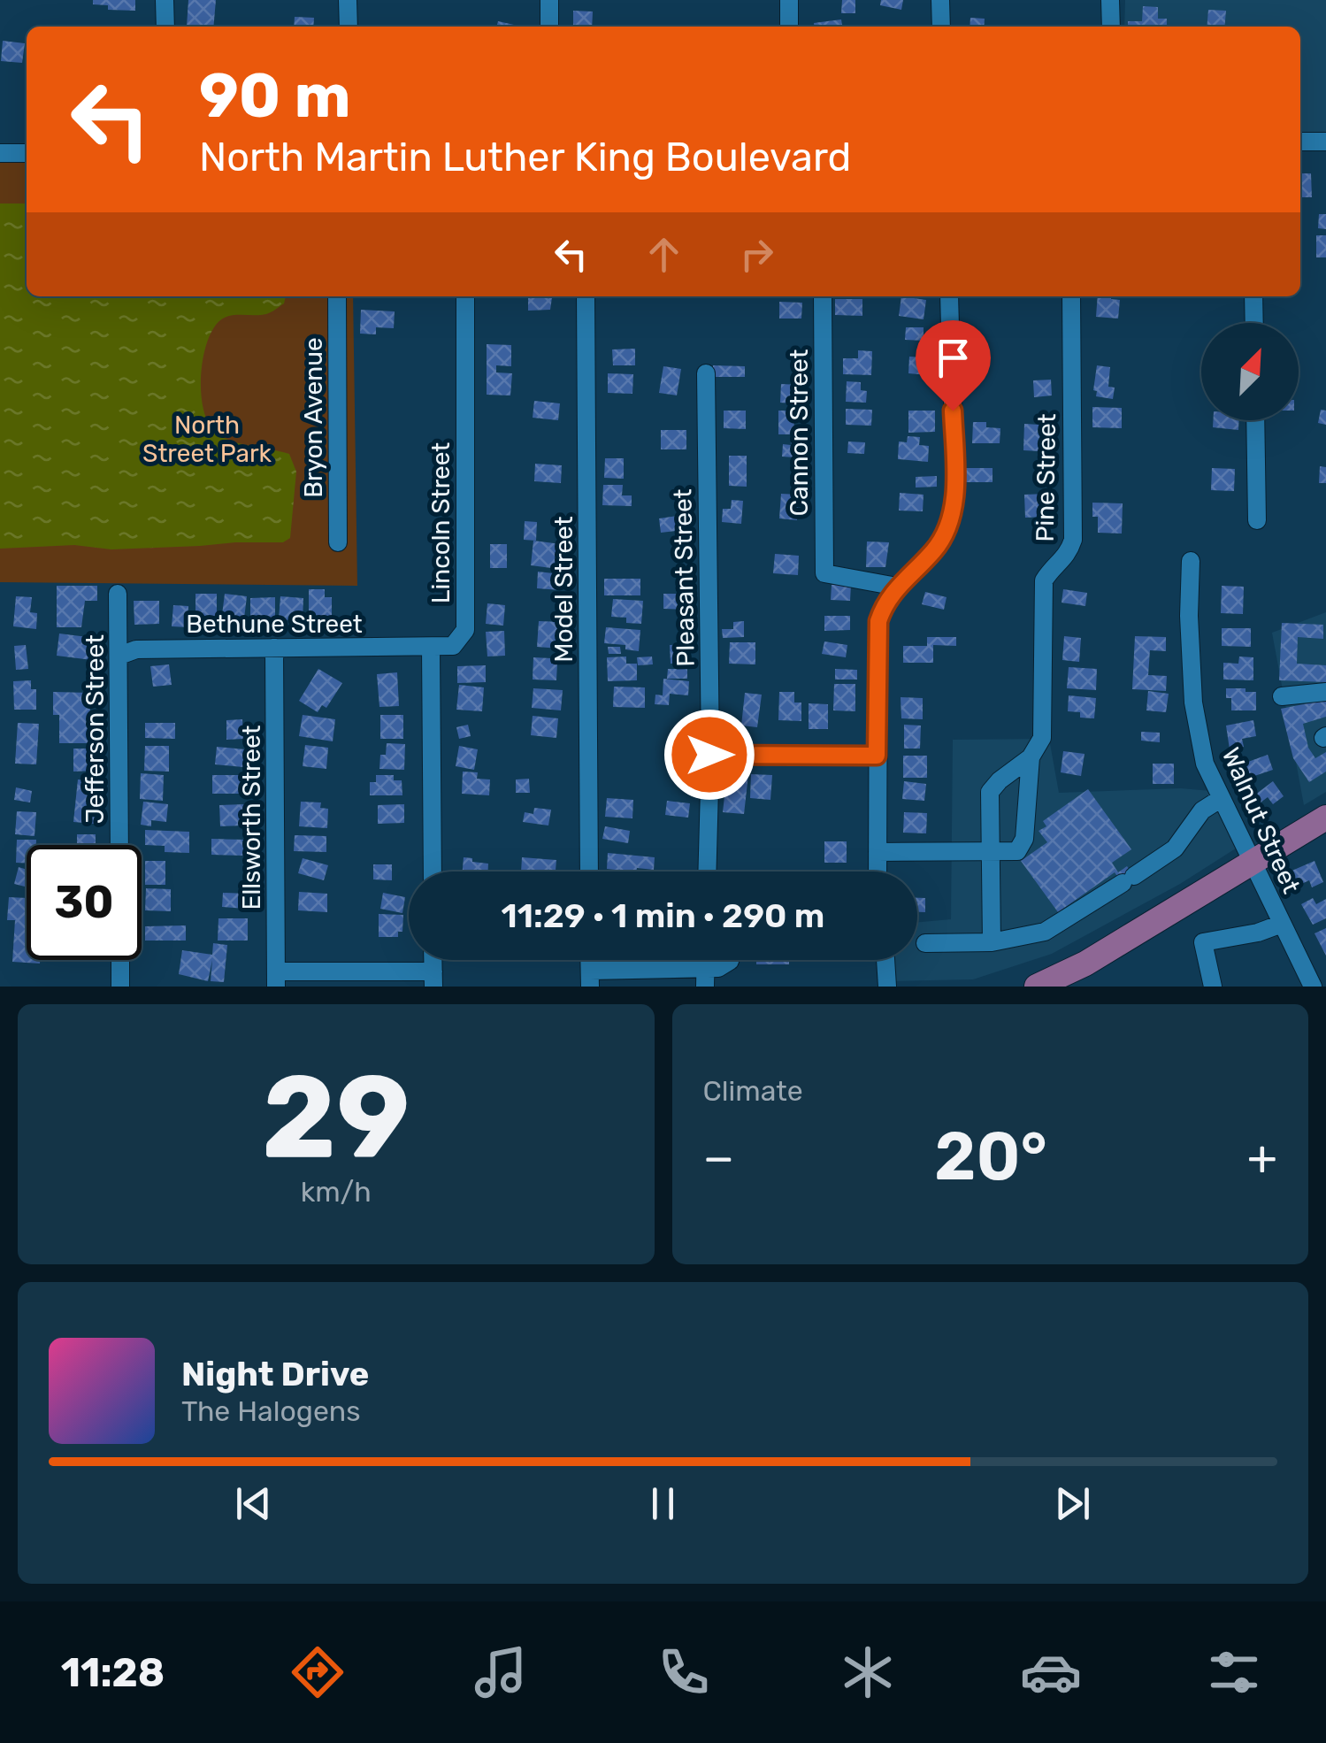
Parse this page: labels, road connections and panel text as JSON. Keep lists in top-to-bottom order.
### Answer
{
  "streets": {
    "street": [
      "Bryon Avenue",
      "Cannon Street",
      "Pine Street",
      "Lincoln Street",
      "Pleasant Street",
      "Model Street",
      "Bethune Street",
      "Jefferson Street",
      "Ellsworth Street",
      "Walnut Street"
    ]
  },
  "crossings": [
    ["Lincoln Street", "Bethune Street"],
    ["Bethune Street", "Jefferson Street"],
    ["Bethune Street", "Ellsworth Street"]
  ],
  "parks": ["North Street Park"],
  "north": "top right",
  "page": {
    "turn": ["90 m", "North Martin Luther King Boulevard"],
    "limit": "30",
    "trip": "11:29 · 1 min · 290 m",
    "tile": [
      ["29", "km/h"],
      "Climate"
    ],
    "heat": ["−", "20°", "+"],
    "song": ["Night Drive", "The Halogens"],
    "tabs": "11:28"
  }
}
